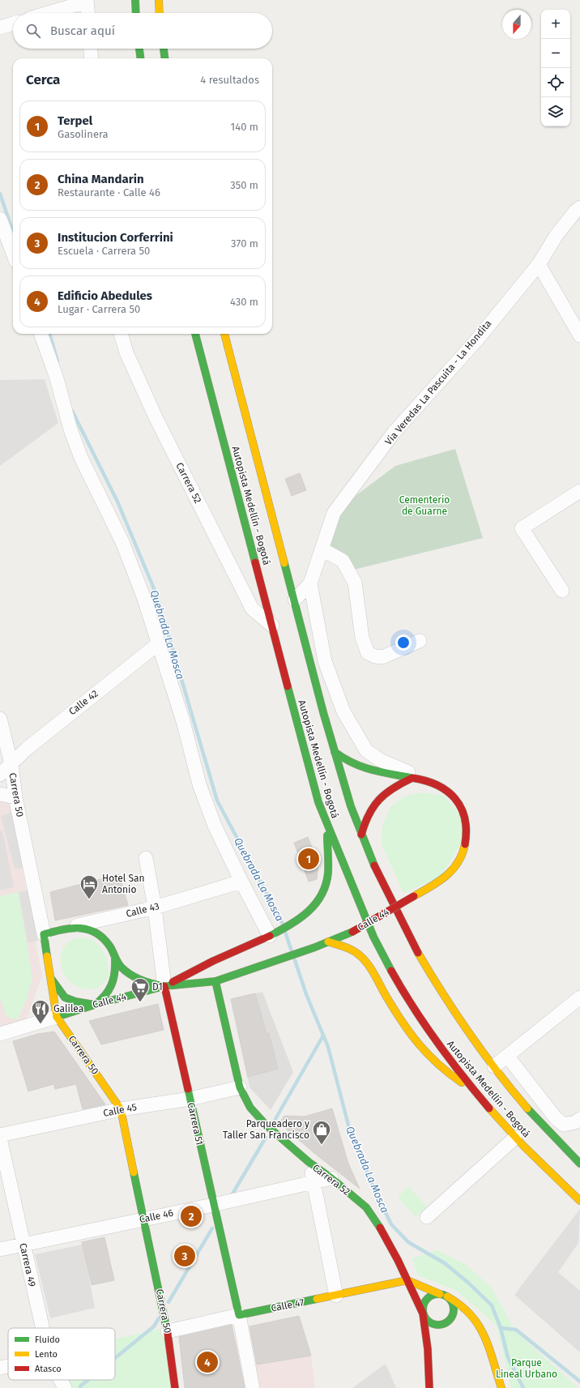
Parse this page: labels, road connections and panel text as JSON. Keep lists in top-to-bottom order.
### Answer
{
  "streets": {
    "main road": [
      "Carrera 52",
      "Autopista Medellín - Bogotá",
      "Carrera 50",
      "Calle 43",
      "Calle 44",
      "Carrera 51",
      "Calle 47"
    ],
    "street": [
      "Via Veredas La Pascuita - La Hondita",
      "Calle 42",
      "Calle 45",
      "Calle 46",
      "Carrera 49"
    ]
  },
  "crossings": [
    ["Via Veredas La Pascuita - La Hondita", "Autopista Medellín - Bogotá"],
    ["Carrera 52", "Autopista Medellín - Bogotá"],
    ["Carrera 52", "Calle 44"],
    ["Carrera 52", "Calle 45"],
    ["Carrera 52", "Calle 46"],
    ["Carrera 52", "Calle 47"],
    ["Autopista Medellín - Bogotá", "Calle 44"],
    ["Calle 42", "Carrera 50"],
    ["Carrera 50", "Calle 43"],
    ["Carrera 50", "Calle 44"],
    ["Carrera 50", "Calle 45"],
    ["Carrera 50", "Calle 46"],
    ["Carrera 50", "Calle 47"],
    ["Calle 43", "Calle 44"],
    ["Calle 43", "Carrera 51"],
    ["Calle 44", "Carrera 51"],
    ["Calle 45", "Carrera 51"],
    ["Carrera 51", "Calle 46"],
    ["Carrera 51", "Calle 47"],
    ["Calle 46", "Carrera 49"]
  ],
  "water": ["Quebrada La Mosca"],
  "parks": ["Cementerio de Guarne", "Parque Lineal Urbano"],
  "places": {
    "hotel": ["Hotel San Antonio"],
    "supermarket": ["D1"],
    "restaurant": ["Galilea"],
    "shop": ["Parqueadero y Taller San Francisco"]
  },
  "legend": ["Fluido", "Lento", "Atasco"],
  "north": "bottom",
  "page": {
    "map_buttons": ["+", "−"],
    "search": "Buscar aquí",
    "heading": ["Cerca", "4 resultados"],
    "list": [
      {
        "mark": "1",
        "name": "Terpel",
        "note": "Gasolinera",
        "value": "140 m"
      },
      {
        "mark": "2",
        "name": "China Mandarin",
        "note": "Restaurante · Calle 46",
        "value": "350 m"
      },
      {
        "mark": "3",
        "name": "Institucion Corferrini",
        "note": "Escuela · Carrera 50",
        "value": "370 m"
      },
      {
        "mark": "4",
        "name": "Edificio Abedules",
        "note": "Lugar · Carrera 50",
        "value": "430 m"
      }
    ],
    "pins": [
      "1",
      "2",
      "3",
      "4"
    ]
  }
}
